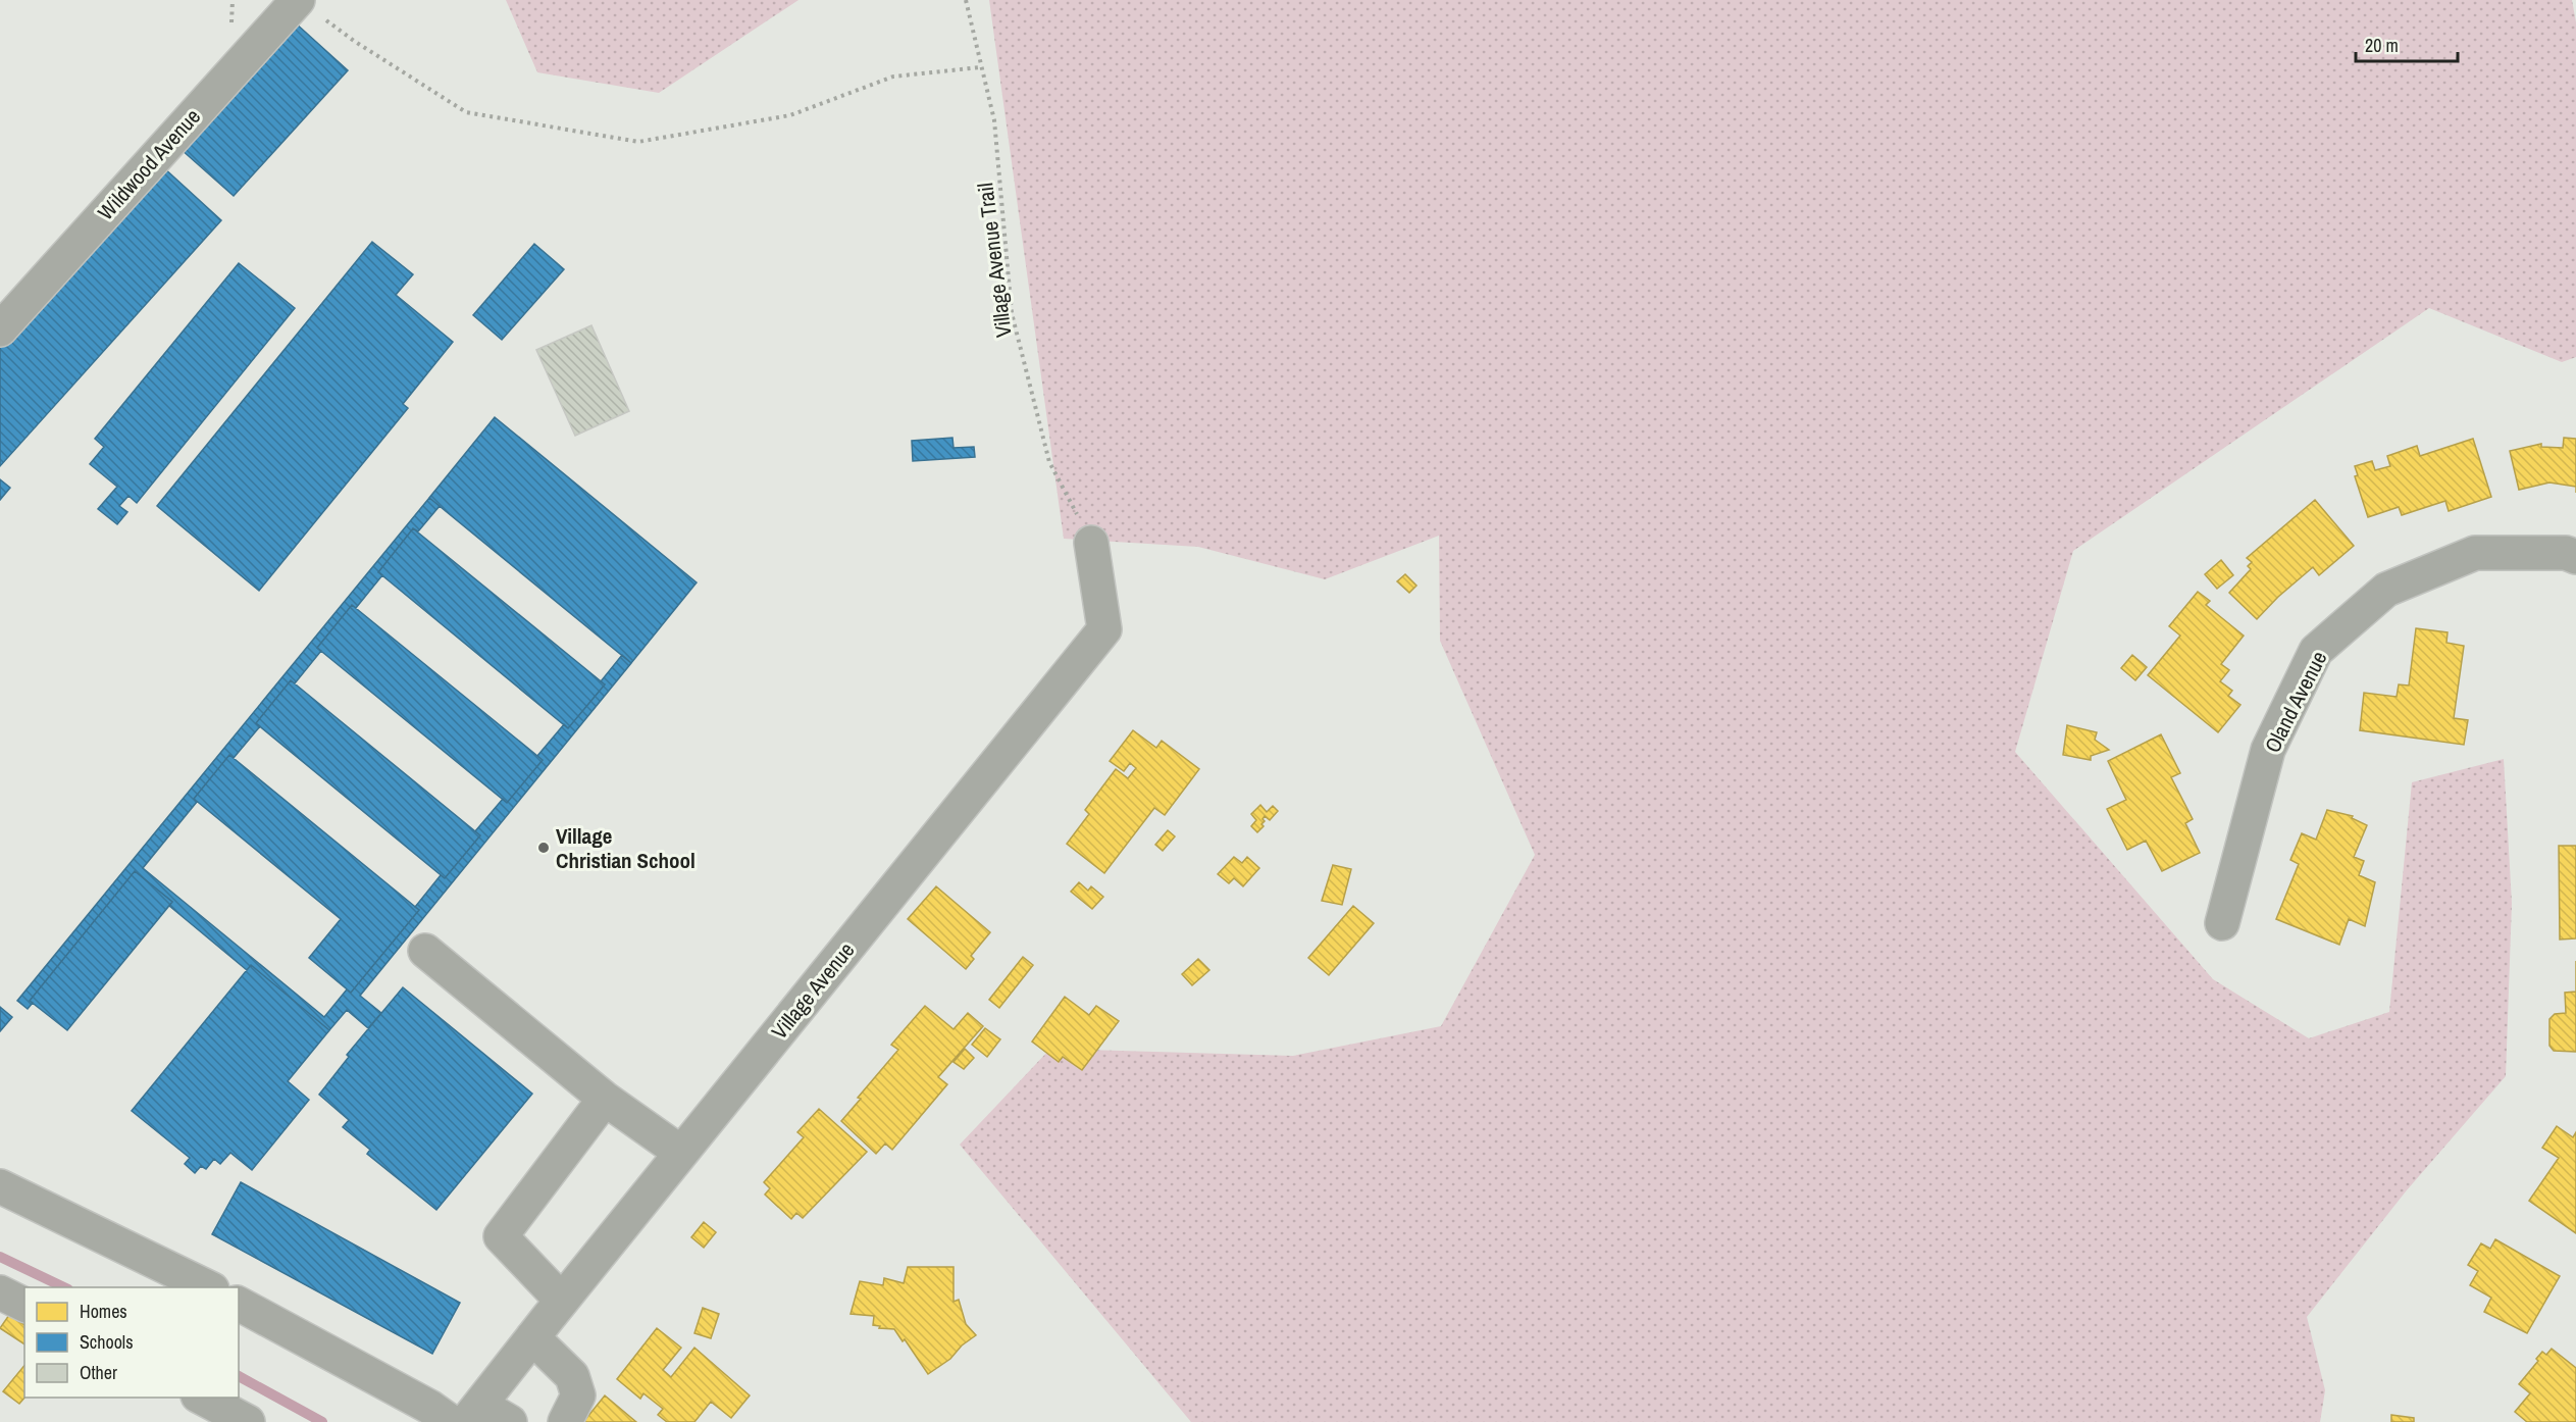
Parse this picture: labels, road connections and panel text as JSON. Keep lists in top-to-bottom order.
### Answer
{
  "streets": {
    "street": ["Wildwood Avenue", "Oland Avenue", "Village Avenue"],
    "path": ["Village Avenue Trail"]
  },
  "crossings": [
    ["Village Avenue Trail", "Village Avenue"]
  ],
  "places": ["Village Christian School"],
  "legend": ["Homes", "Schools", "Other"],
  "scale_bar": "20 m"
}
